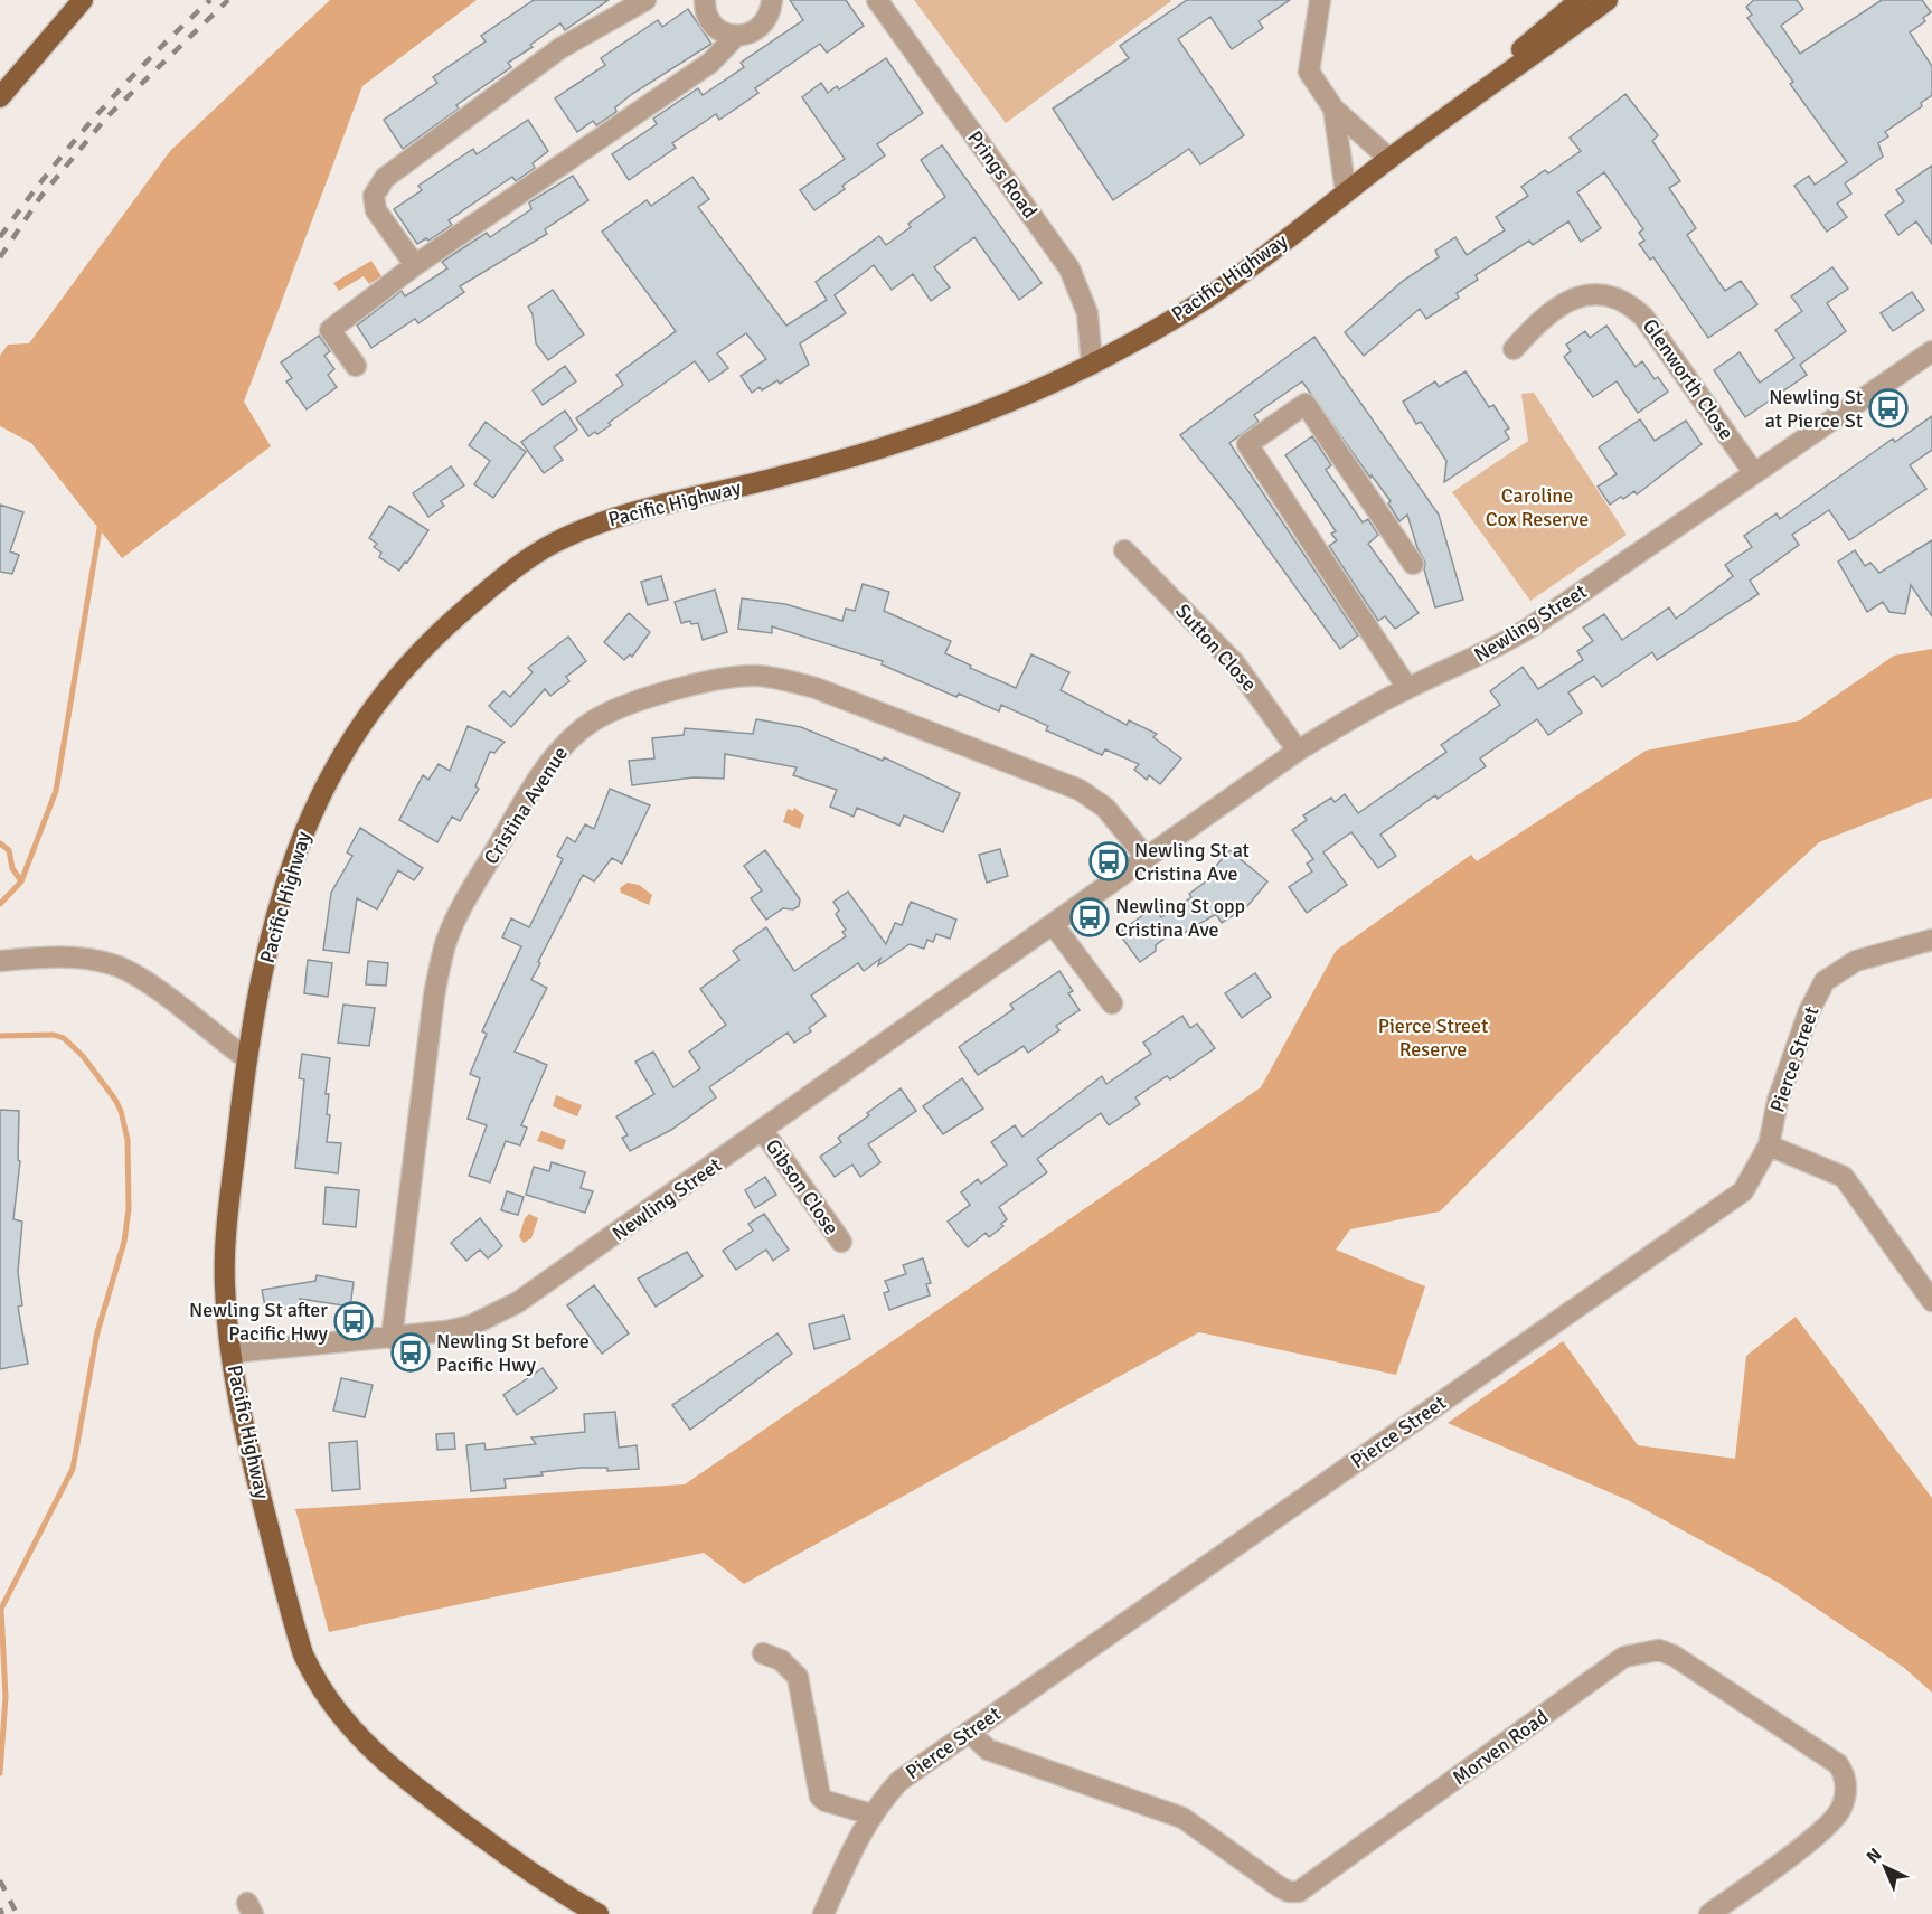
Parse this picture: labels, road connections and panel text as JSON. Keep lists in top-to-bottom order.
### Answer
{
  "streets": {
    "main road": ["Pacific Highway"],
    "street": [
      "Prings Road",
      "Glenworth Close",
      "Newling Street",
      "Sutton Close",
      "Cristina Avenue",
      "Pierce Street",
      "Gibson Close",
      "Morven Road"
    ]
  },
  "crossings": [
    ["Prings Road", "Pacific Highway"],
    ["Pacific Highway", "Newling Street"],
    ["Glenworth Close", "Newling Street"],
    ["Newling Street", "Sutton Close"],
    ["Newling Street", "Cristina Avenue"],
    ["Newling Street", "Gibson Close"],
    ["Pierce Street", "Morven Road"]
  ],
  "parks": ["Caroline Cox Reserve", "Pierce Street Reserve"],
  "places": {
    "bus stop": [
      "Newling St at Pierce St",
      "Newling St at Cristina Ave",
      "Newling St opp Cristina Ave",
      "Newling St after Pacific Hwy",
      "Newling St before Pacific Hwy"
    ]
  },
  "north": "top left"
}
